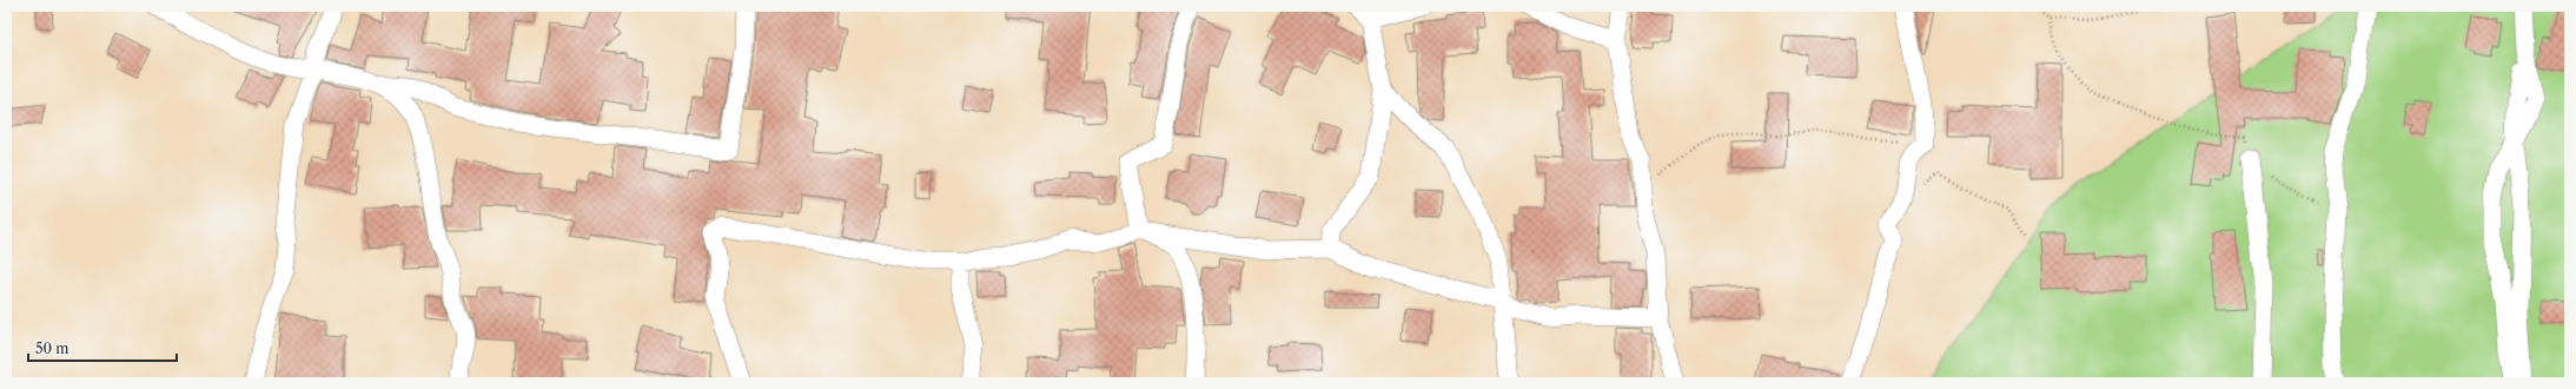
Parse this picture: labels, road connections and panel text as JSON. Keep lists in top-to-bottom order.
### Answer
{
  "scale_bar": "50 m"
}
